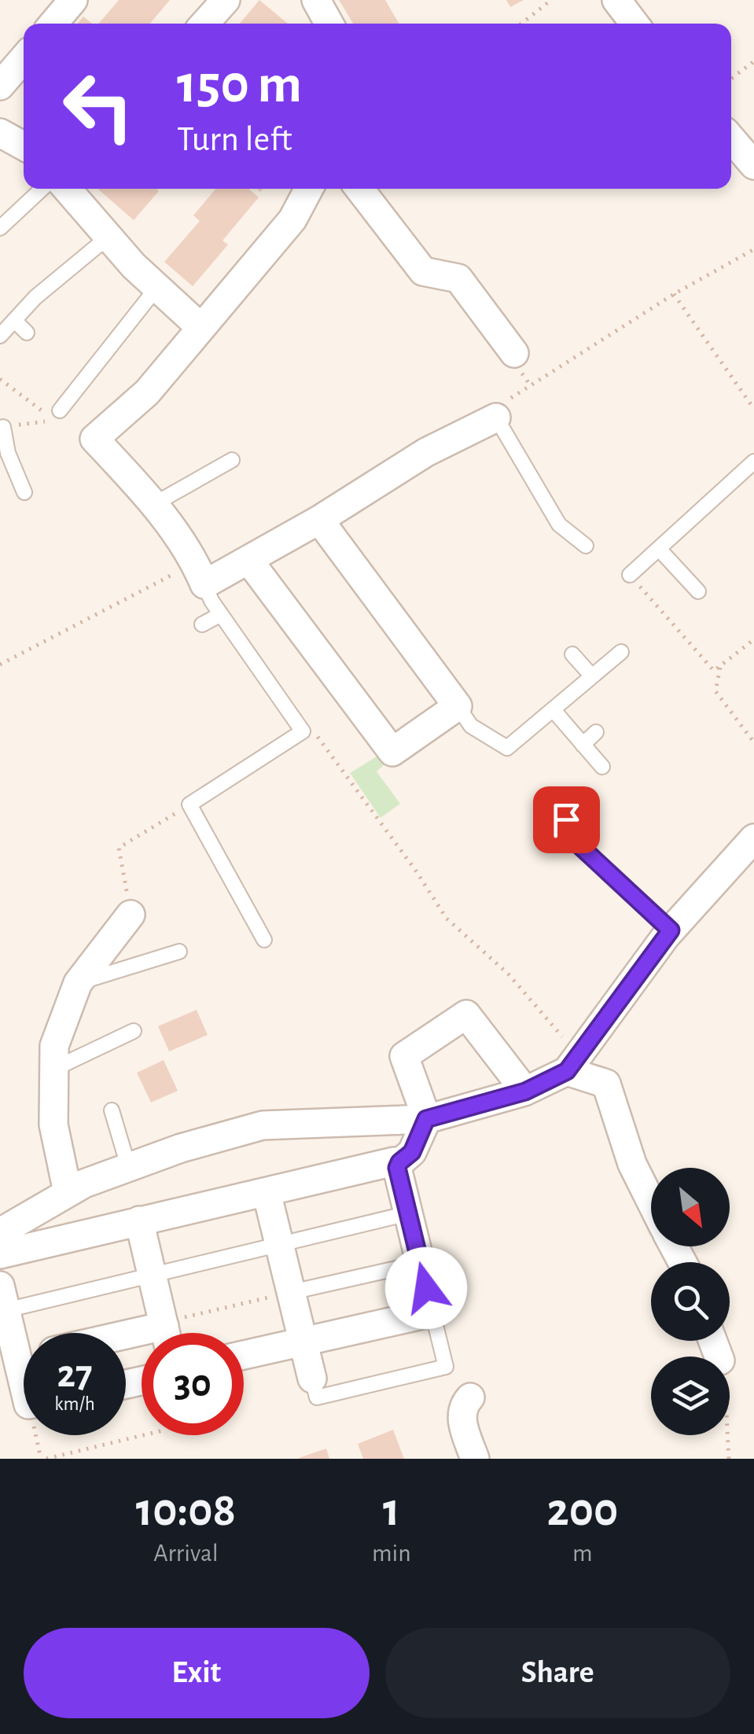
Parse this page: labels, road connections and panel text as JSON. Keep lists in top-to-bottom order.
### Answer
{
  "north": "bottom right",
  "page": {
    "turn": ["150 m", "Turn left"],
    "speed": "27 km/h",
    "limit": "30",
    "eta": [
      "10:08",
      "Arrival",
      "1",
      "min",
      "200",
      "m"
    ],
    "buttons": ["Exit", "Share"]
  }
}
